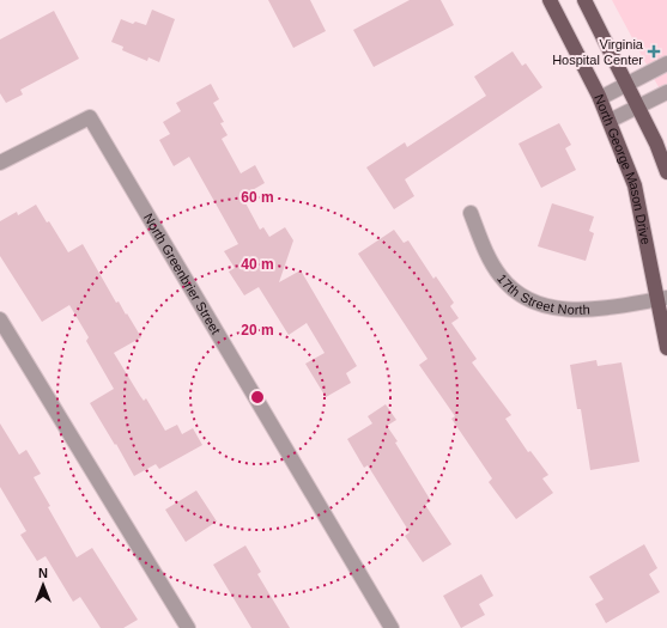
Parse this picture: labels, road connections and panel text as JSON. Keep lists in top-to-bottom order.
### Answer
{
  "streets": {
    "main road": ["North George Mason Drive"],
    "street": ["North Greenbrier Street", "17th Street North"]
  },
  "crossings": [
    ["North George Mason Drive", "17th Street North"]
  ],
  "places": {
    "health": ["Virginia Hospital Center"]
  },
  "north": "top",
  "rings": ["60 m", "40 m", "20 m"]
}
